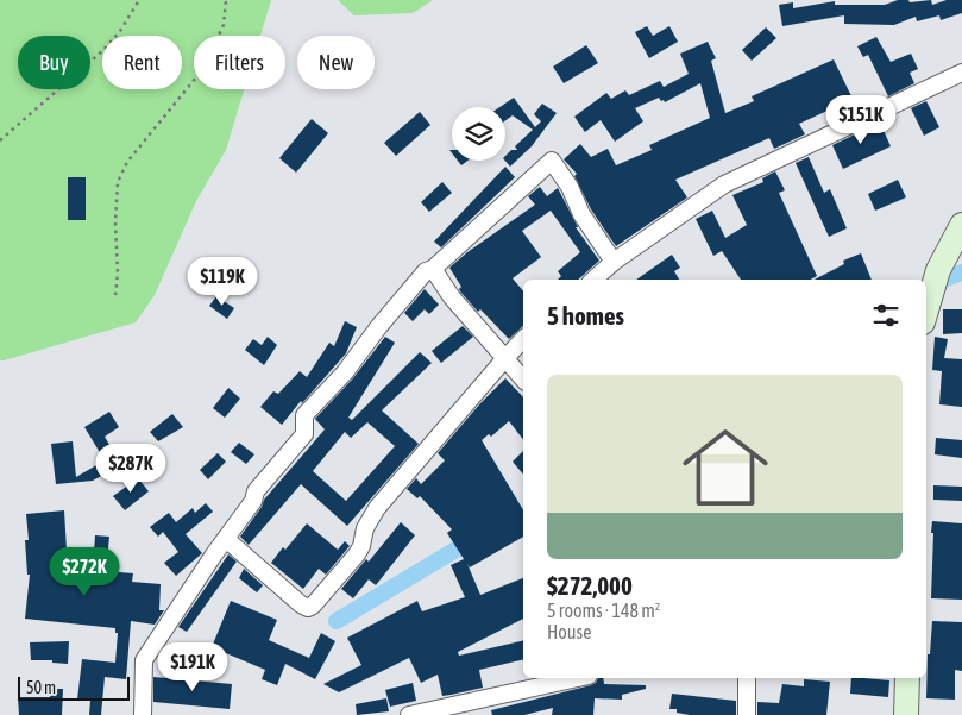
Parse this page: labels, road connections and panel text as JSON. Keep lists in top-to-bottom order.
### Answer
{
  "scale_bar": "50 m",
  "page": {
    "chip": [
      "Buy",
      "Rent",
      "Filters",
      "New"
    ],
    "price": [
      "$151K",
      "$119K",
      "$287K",
      "$272K",
      "$191K"
    ],
    "heading": "5 homes",
    "list": [
      {
        "name": "$272,000",
        "note": "5 rooms · 148 m² · House"
      }
    ],
    "scale": "50 m"
  }
}
